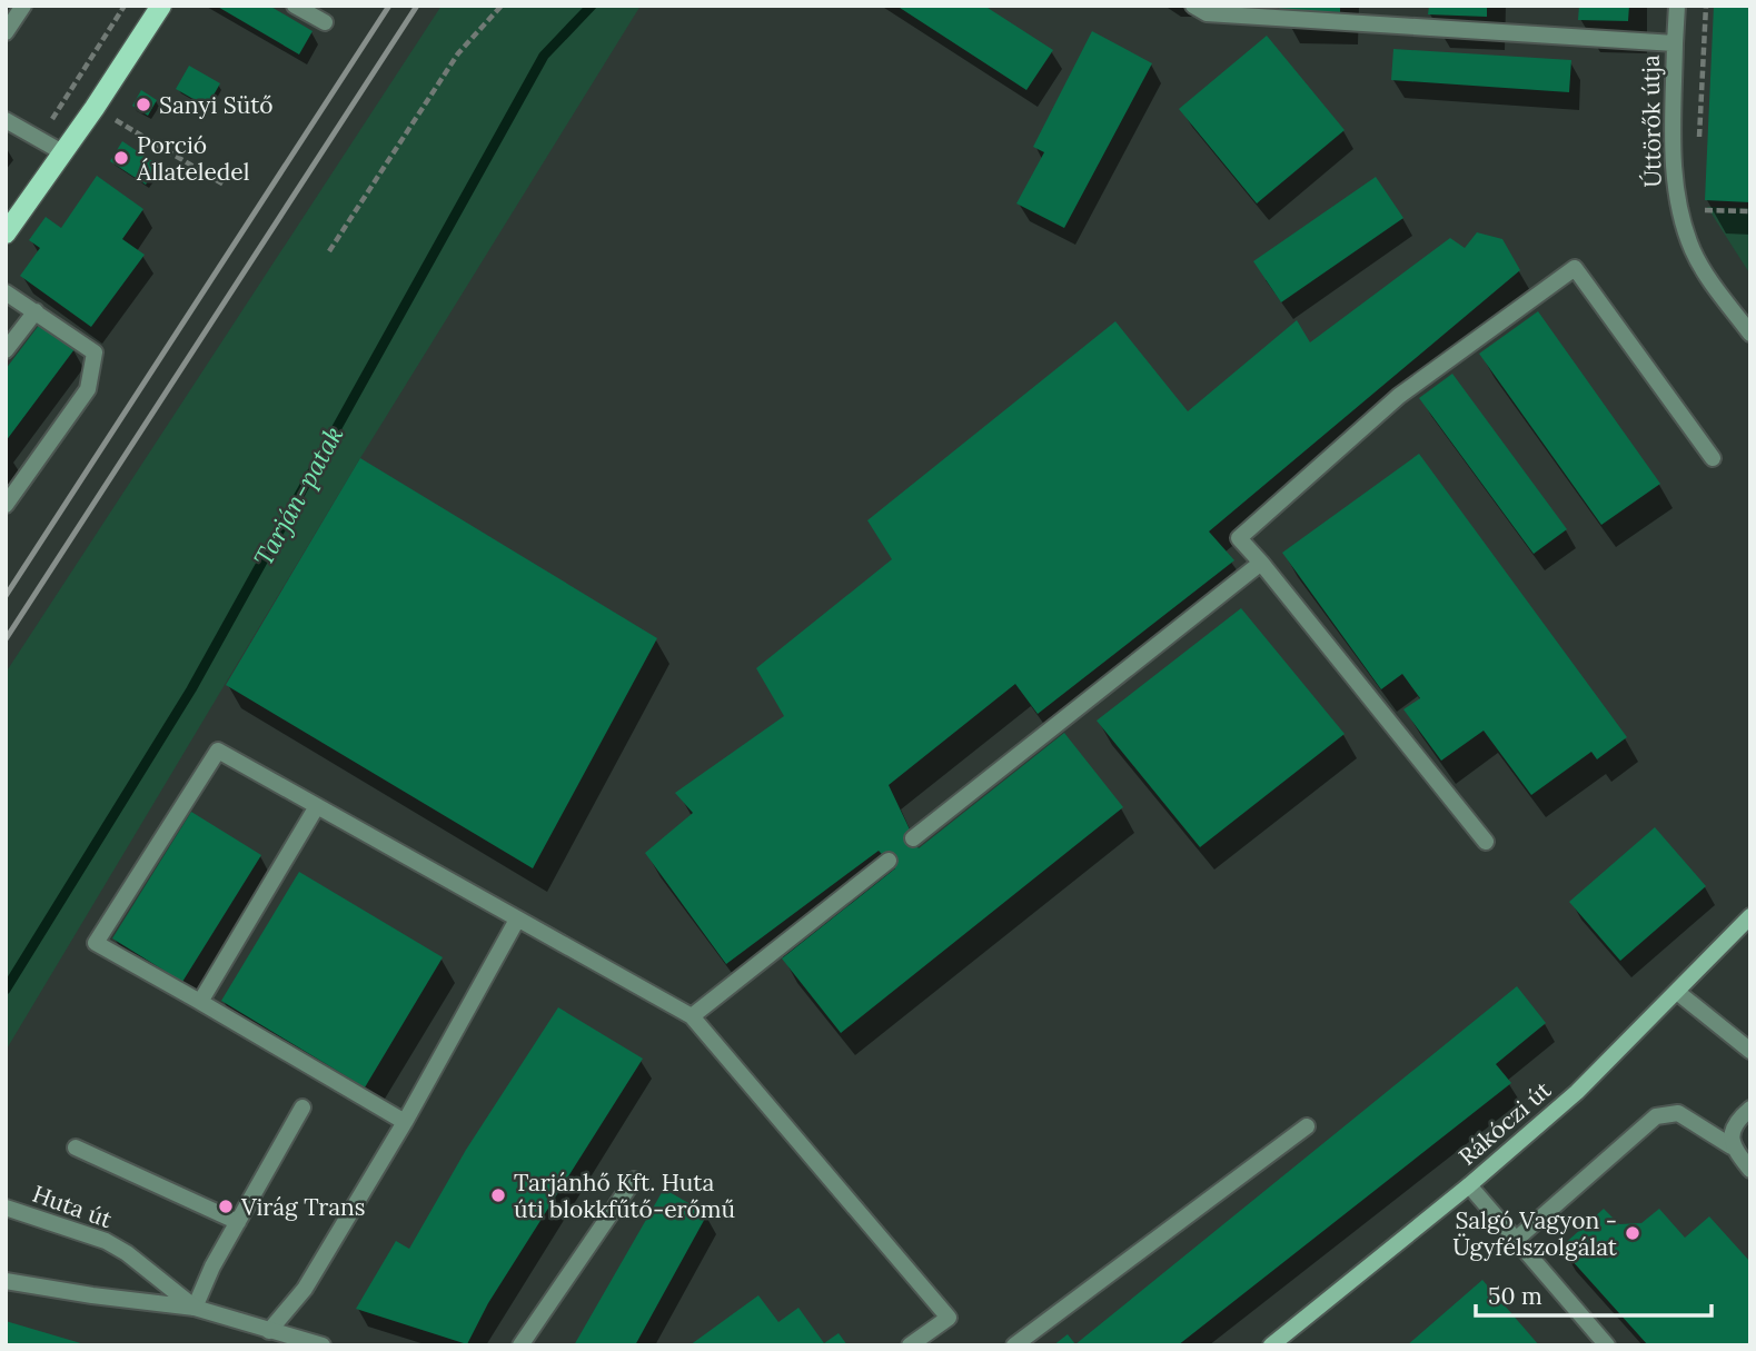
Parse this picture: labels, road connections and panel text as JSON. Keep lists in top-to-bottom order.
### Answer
{
  "streets": {
    "main road": ["Rákóczi út"],
    "street": ["Úttörők útja", "Huta út"]
  },
  "water": ["Tarján-patak"],
  "places": [
    "Sanyi Sütő",
    "Porció Állateledel",
    "Tarjánhő Kft. Huta úti blokkfűtő-erőmű",
    "Virág Trans",
    "Salgó Vagyon - Ügyfélszolgálat"
  ],
  "scale_bar": "50 m"
}
